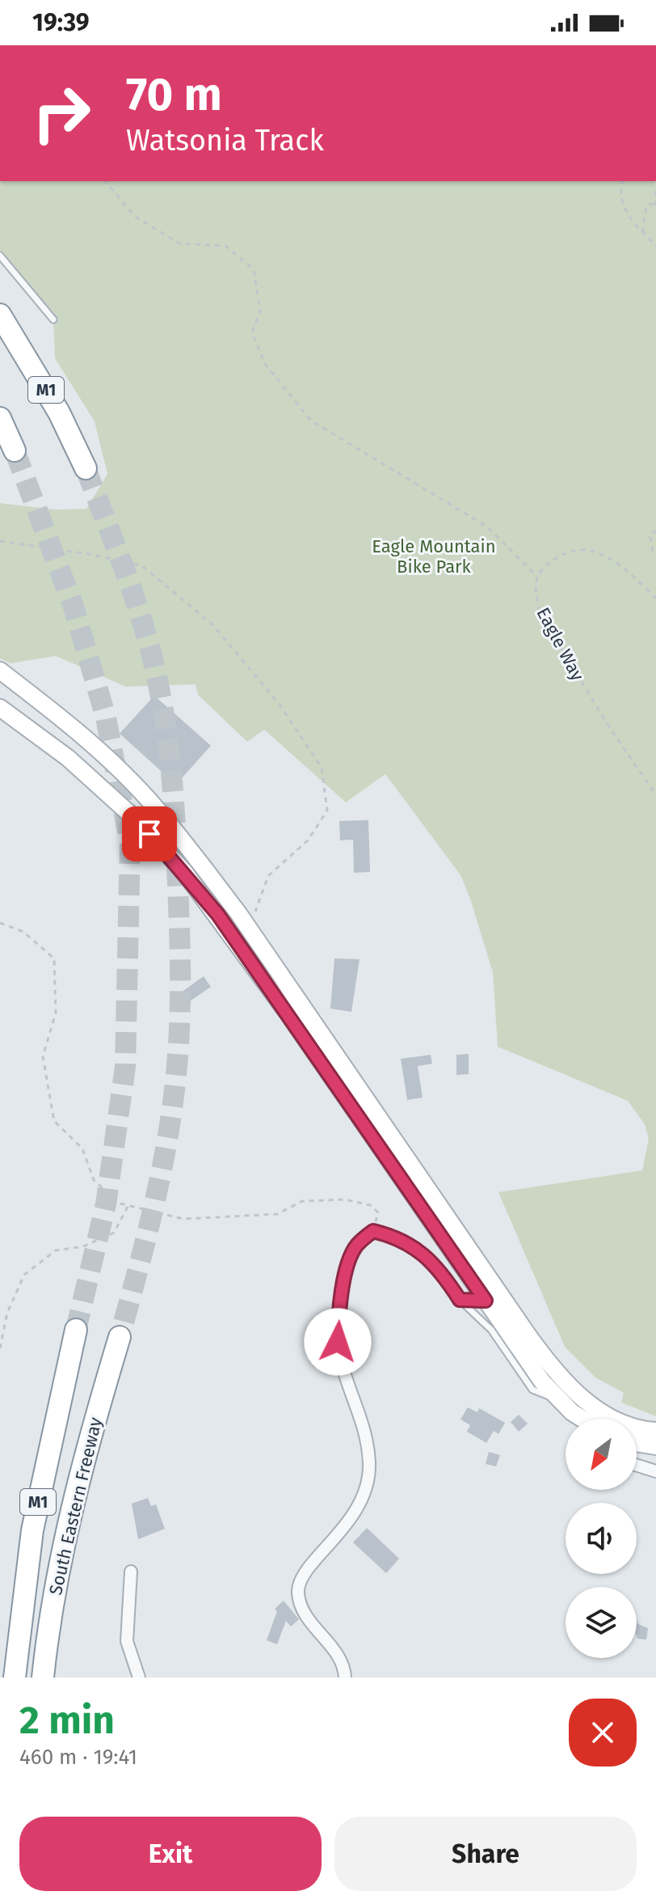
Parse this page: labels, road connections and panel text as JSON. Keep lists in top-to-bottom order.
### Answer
{
  "streets": {
    "highway": ["M1", "South Eastern Freeway"],
    "path": ["Eagle Way"]
  },
  "parks": ["Eagle Mountain Bike Park"],
  "north": "bottom left",
  "page": {
    "status": "19:39",
    "turn": ["70 m", "Watsonia Track"],
    "heading": ["2 min", "460 m · 19:41"],
    "buttons": ["Exit", "Share"]
  }
}
